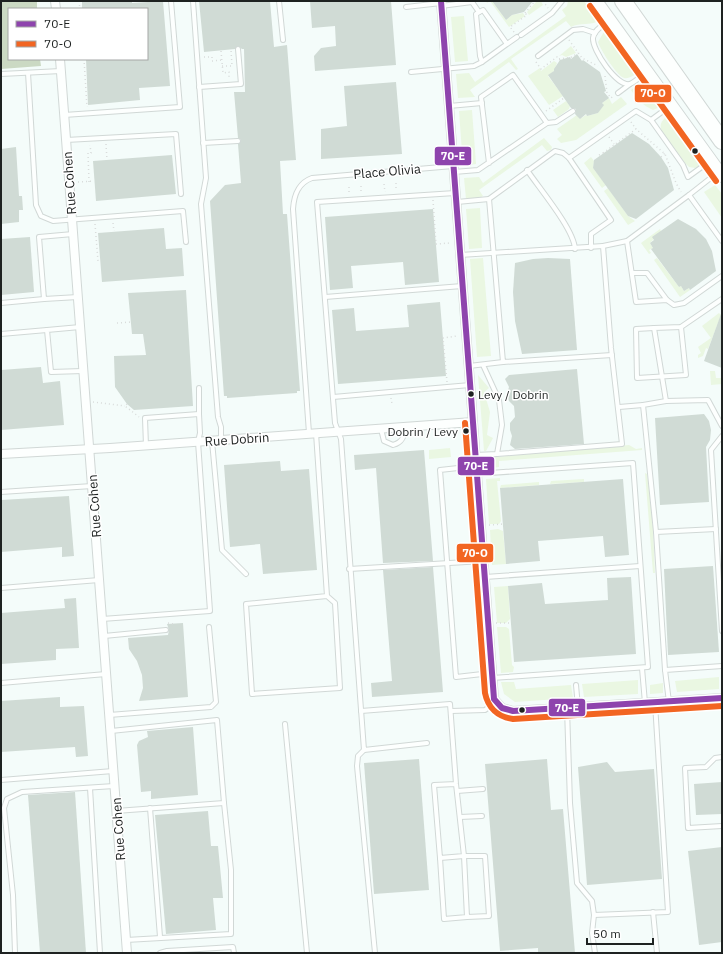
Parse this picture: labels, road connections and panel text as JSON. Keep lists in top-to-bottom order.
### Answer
{
  "streets": {
    "street": ["Rue Cohen", "Rue Dobrin"],
    "lane": ["Place Olivia"]
  },
  "crossings": [
    ["Place Olivia", "Rue Dobrin"],
    ["Rue Cohen", "Rue Dobrin"]
  ],
  "places": ["Levy / Dobrin", "Dobrin / Levy"],
  "lines": ["transit line 70-E", "transit line 70-O"],
  "legend": ["70-E", "70-O"],
  "scale_bar": "50 m"
}
